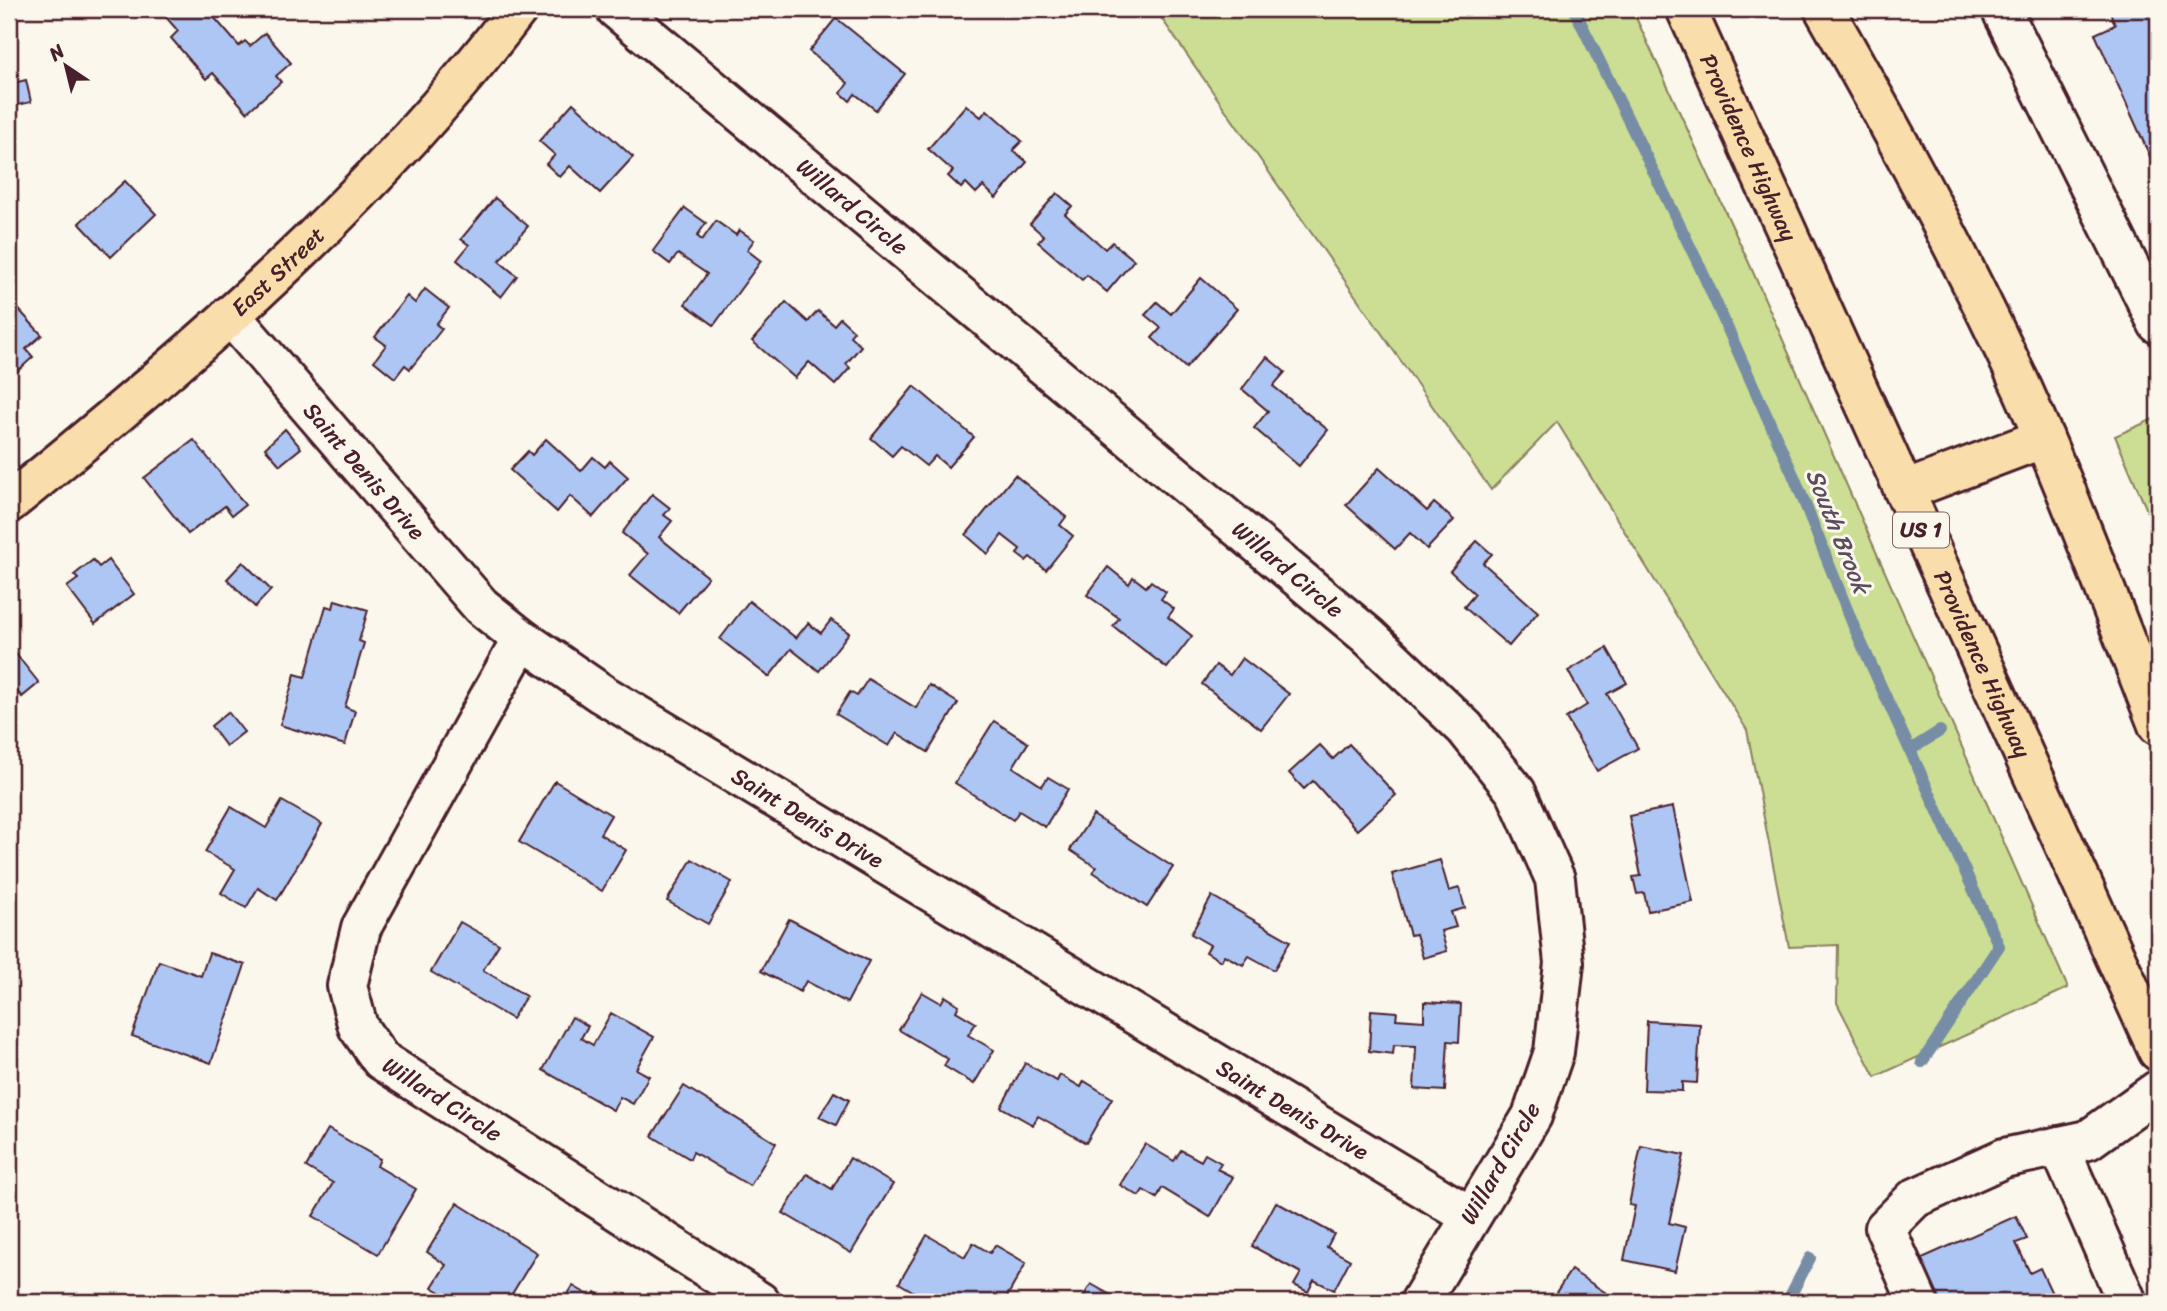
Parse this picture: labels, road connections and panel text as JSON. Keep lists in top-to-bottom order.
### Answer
{
  "streets": {
    "main road": ["Providence Highway", "East Street", "US 1"],
    "street": ["Willard Circle", "Saint Denis Drive"]
  },
  "crossings": [
    ["Willard Circle", "Saint Denis Drive"],
    ["East Street", "Saint Denis Drive"]
  ],
  "water": ["South Brook"],
  "north": "top left"
}
